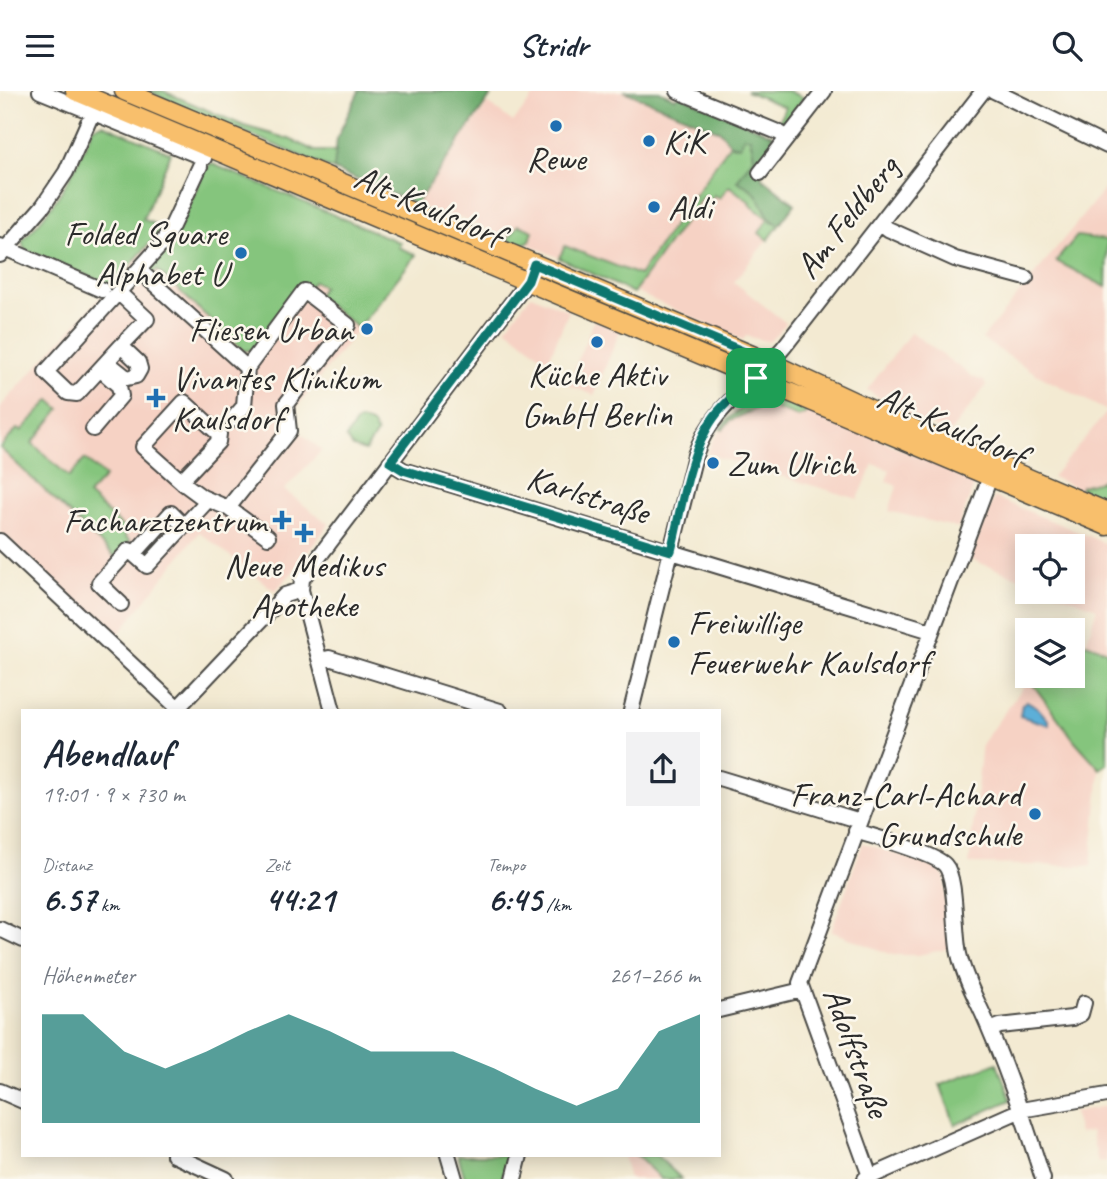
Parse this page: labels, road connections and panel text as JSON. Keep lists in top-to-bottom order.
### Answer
{
  "streets": {
    "main road": ["Alt-Kaulsdorf"],
    "street": ["Am Feldberg", "Karlstraße", "Adolfstraße"]
  },
  "crossings": [
    ["Alt-Kaulsdorf", "Am Feldberg"],
    ["Alt-Kaulsdorf", "Adolfstraße"],
    ["Am Feldberg", "Karlstraße"],
    ["Karlstraße", "Adolfstraße"]
  ],
  "places": {
    "other": [
      "Rewe",
      "KiK",
      "Aldi",
      "Folded Square Alphabet U",
      "Fliesen Urban",
      "Küche Aktiv GmbH Berlin",
      "Zum Ulrich",
      "Freiwillige Feuerwehr Kaulsdorf",
      "Franz-Carl-Achard Grundschule"
    ],
    "health": ["Vivantes Klinikum Kaulsdorf", "Facharztzentrum", "Neue Medikus Apotheke"]
  },
  "page": {
    "header": "Stridr",
    "heading": ["Abendlauf", "19:01 · 9 × 730 m"],
    "stats": [
      ["Distanz", "6.57 km"],
      ["Zeit", "44:21"],
      ["Tempo", "6:45 /km"]
    ],
    "chart": ["Höhenmeter", "261–266 m"]
  }
}
